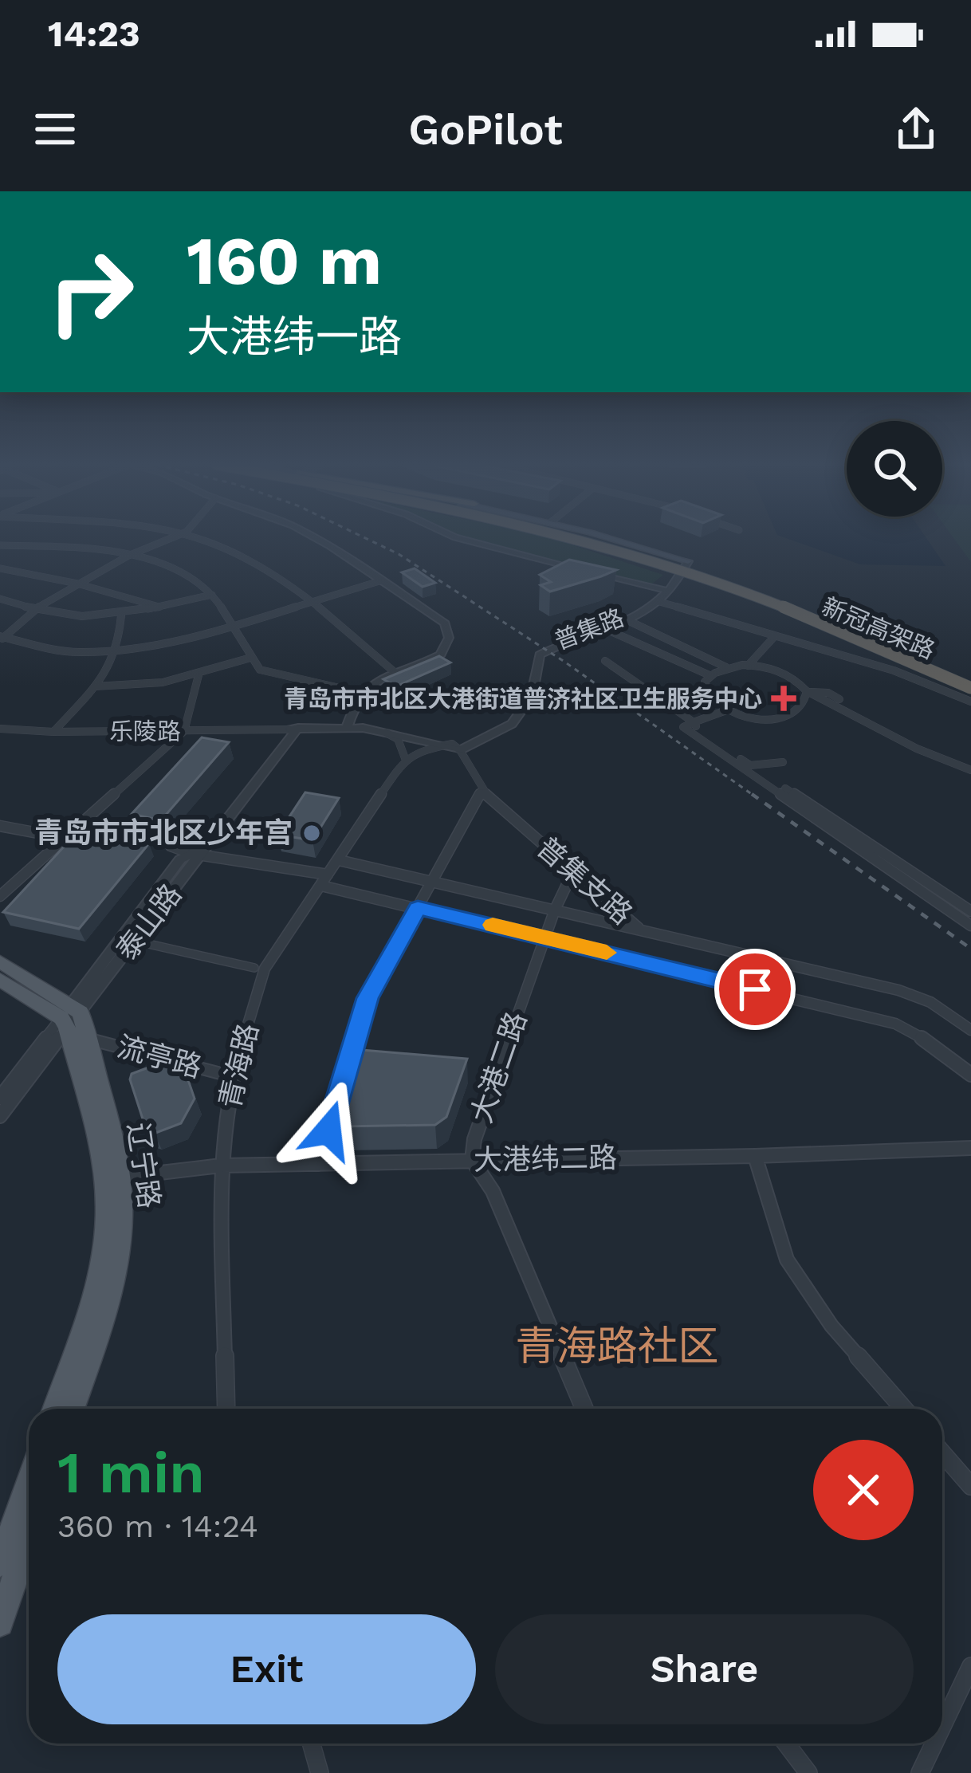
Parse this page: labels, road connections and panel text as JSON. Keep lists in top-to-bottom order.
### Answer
{
  "streets": {
    "highway": ["新冠高架路"],
    "main road": ["辽宁路"],
    "street": [
      "普集路",
      "乐陵路",
      "普集支路",
      "泰山路",
      "流亭路",
      "青海路",
      "大港二路",
      "大港纬二路"
    ]
  },
  "crossings": [
    ["普集路", "乐陵路"],
    ["普集路", "普集支路"],
    ["乐陵路", "普集支路"],
    ["乐陵路", "泰山路"],
    ["普集支路", "大港二路"],
    ["泰山路", "辽宁路"],
    ["流亭路", "青海路"],
    ["流亭路", "辽宁路"],
    ["青海路", "大港纬二路"],
    ["大港二路", "大港纬二路"],
    ["大港纬二路", "辽宁路"]
  ],
  "districts": ["青海路社区"],
  "places": {
    "health": ["青岛市市北区大港街道普济社区卫生服务中心"],
    "other": ["青岛市市北区少年宫"]
  },
  "page": {
    "status": "14:23",
    "header": "GoPilot",
    "turn": ["160 m", "大港纬一路"],
    "heading": ["1 min", "360 m · 14:24"],
    "buttons": ["Exit", "Share"]
  }
}
